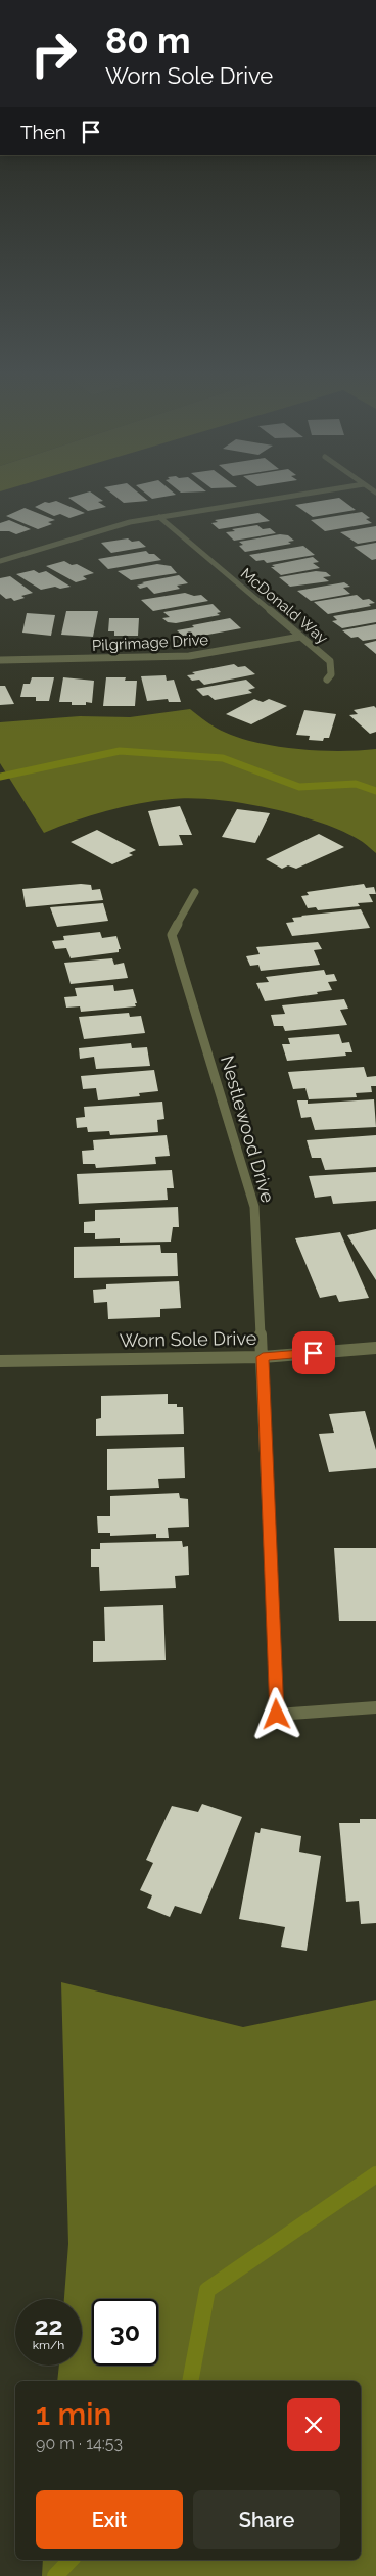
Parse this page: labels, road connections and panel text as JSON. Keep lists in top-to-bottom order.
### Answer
{
  "streets": {
    "street": [
      "McDonald Way",
      "Pilgrimage Drive",
      "Nestlewood Drive",
      "Worn Sole Drive"
    ]
  },
  "crossings": [
    ["McDonald Way", "Pilgrimage Drive"],
    ["Nestlewood Drive", "Worn Sole Drive"]
  ],
  "page": {
    "turn": ["80 m", "Worn Sole Drive"],
    "then": "Then",
    "speed": "22 km/h",
    "limit": "30",
    "heading": ["1 min", "90 m · 14:53"],
    "buttons": ["Exit", "Share"]
  }
}
